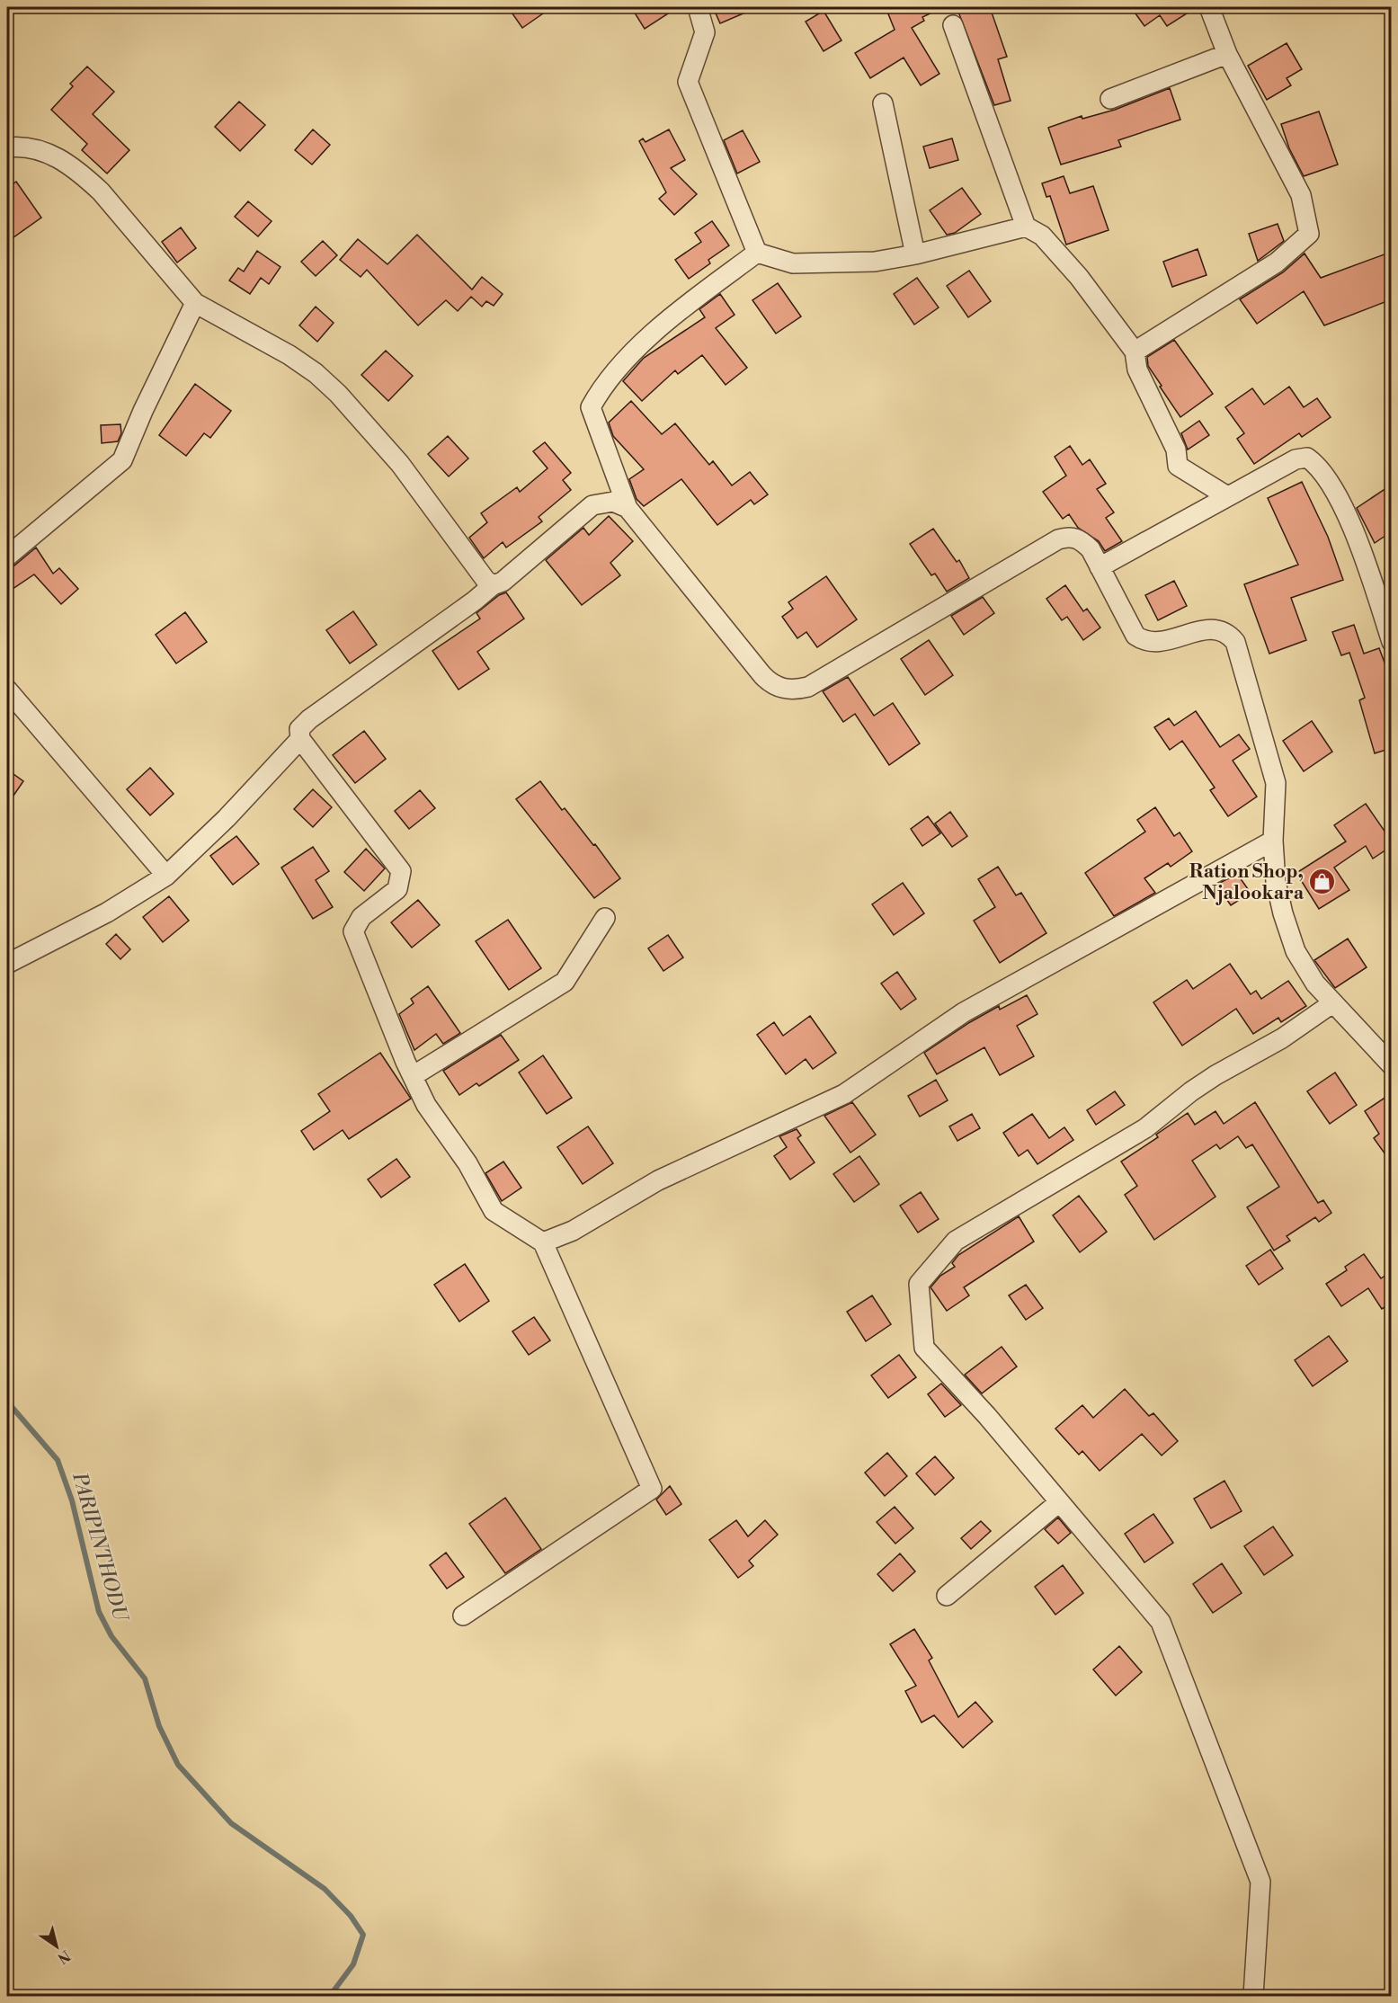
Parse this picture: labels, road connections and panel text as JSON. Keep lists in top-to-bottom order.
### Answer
{
  "water": ["PARIPINTHODU"],
  "places": {
    "shop": ["Ration Shop, Njalookara"]
  },
  "north": "bottom right"
}
